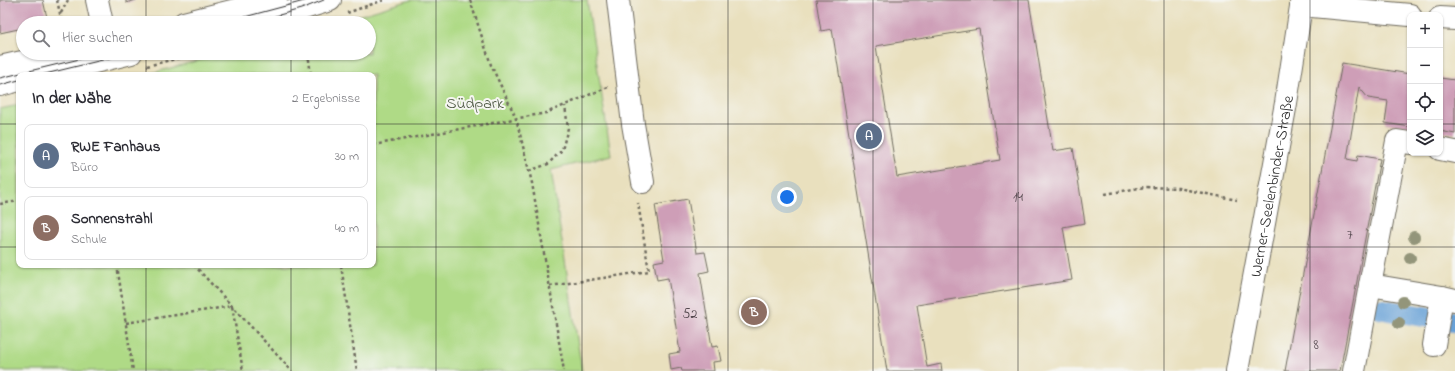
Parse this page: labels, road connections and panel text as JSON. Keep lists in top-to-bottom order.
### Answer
{
  "streets": {
    "street": ["Werner-Seelenbinder-Straße"]
  },
  "parks": ["Südpark"],
  "house_numbers": [
    "14",
    "7",
    "52",
    "8"
  ],
  "page": {
    "map_buttons": ["+", "−"],
    "search": "Hier suchen",
    "heading": ["In der Nähe", "2 Ergebnisse"],
    "pins": ["A", "B"],
    "list": [
      {
        "mark": "A",
        "name": "RWE Fanhaus",
        "note": "Büro",
        "value": "30 m"
      },
      {
        "mark": "B",
        "name": "Sonnenstrahl",
        "note": "Schule",
        "value": "40 m"
      }
    ]
  }
}
